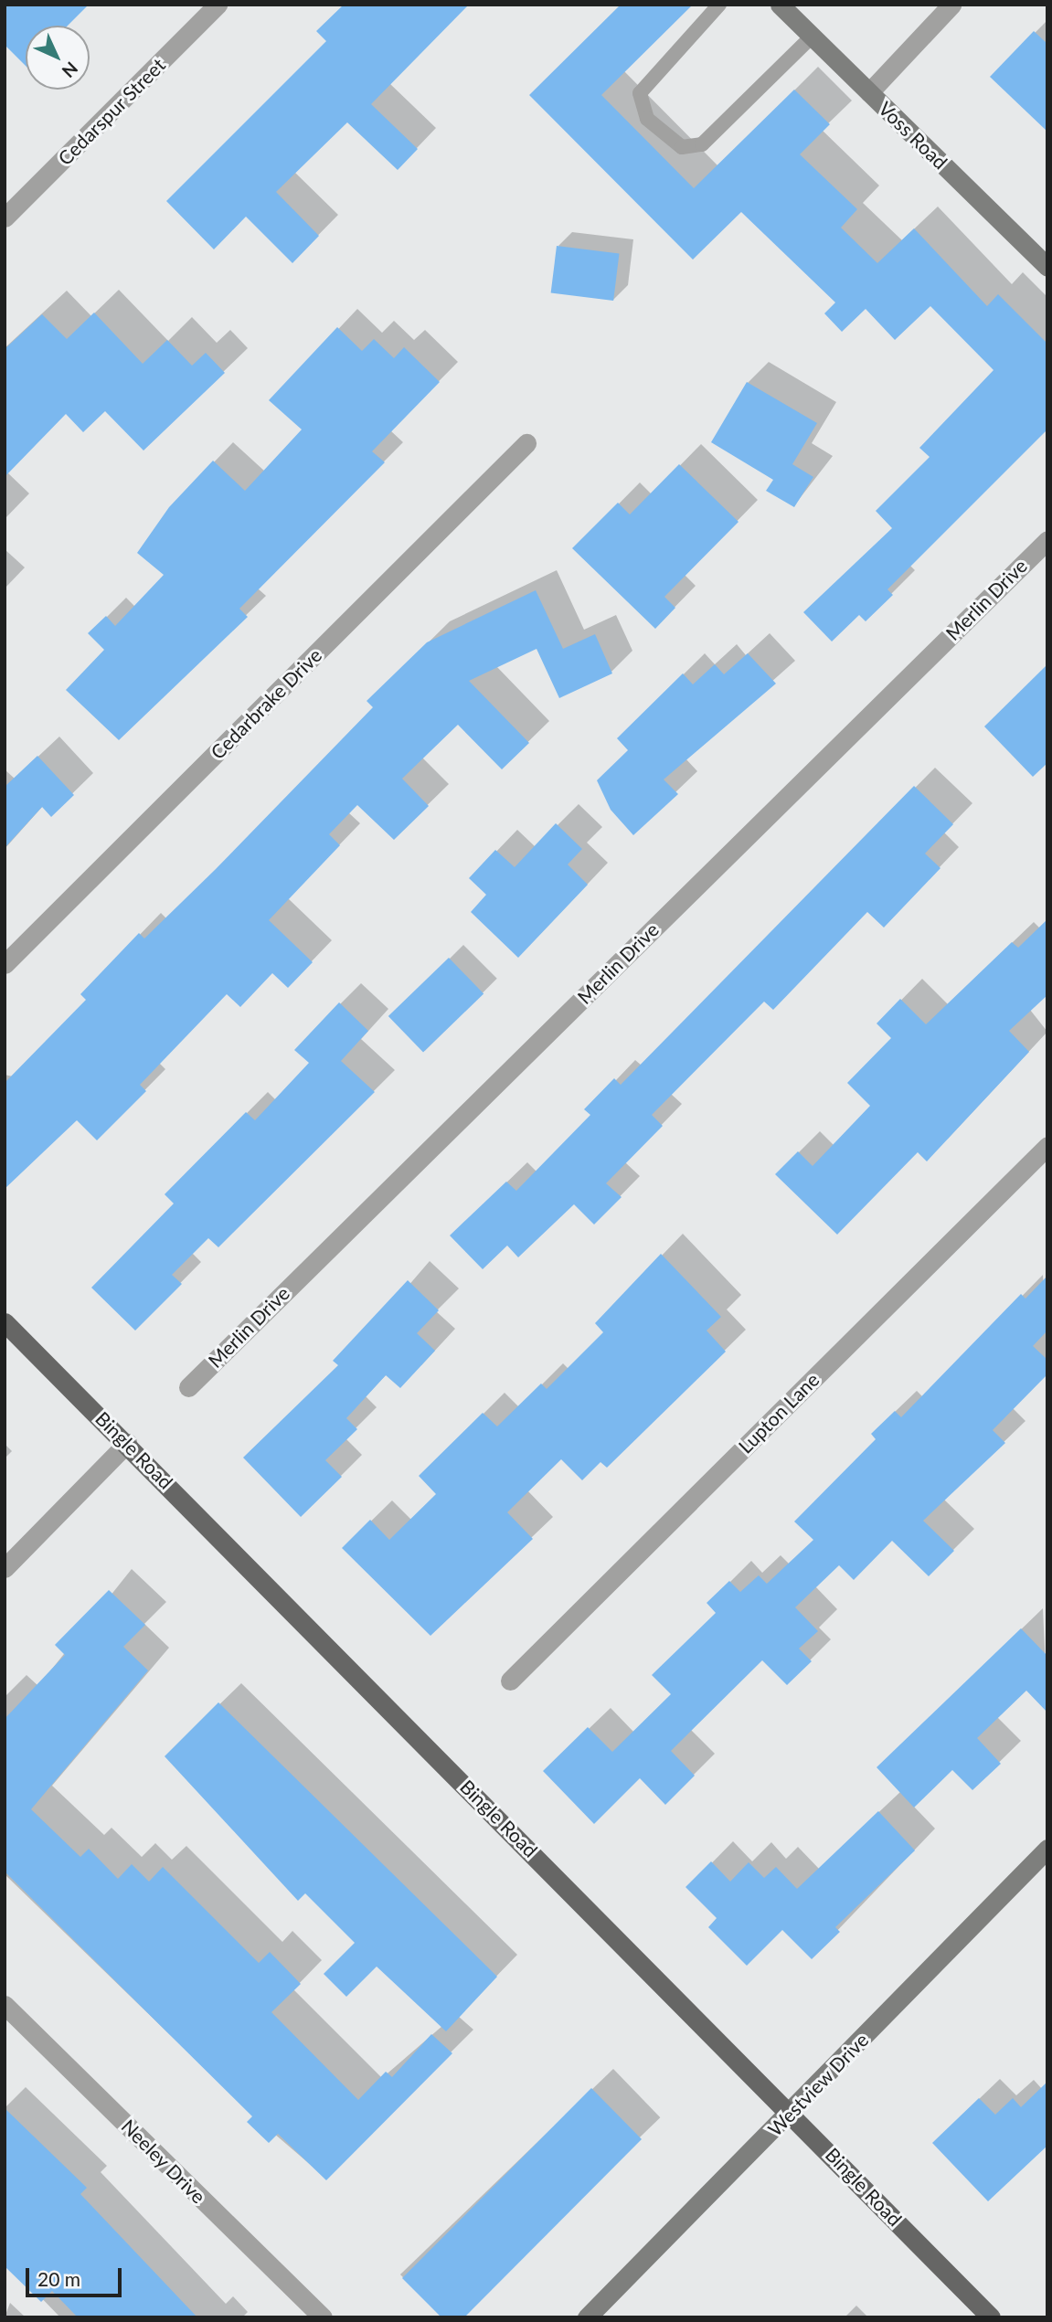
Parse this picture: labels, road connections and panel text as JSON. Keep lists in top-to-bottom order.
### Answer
{
  "streets": {
    "main road": ["Voss Road", "Bingle Road", "Westview Drive"],
    "street": [
      "Cedarspur Street",
      "Merlin Drive",
      "Cedarbrake Drive",
      "Lupton Lane",
      "Neeley Drive"
    ]
  },
  "crossings": [
    ["Bingle Road", "Westview Drive"]
  ],
  "scale_bar": "20 m",
  "north": "bottom right"
}
